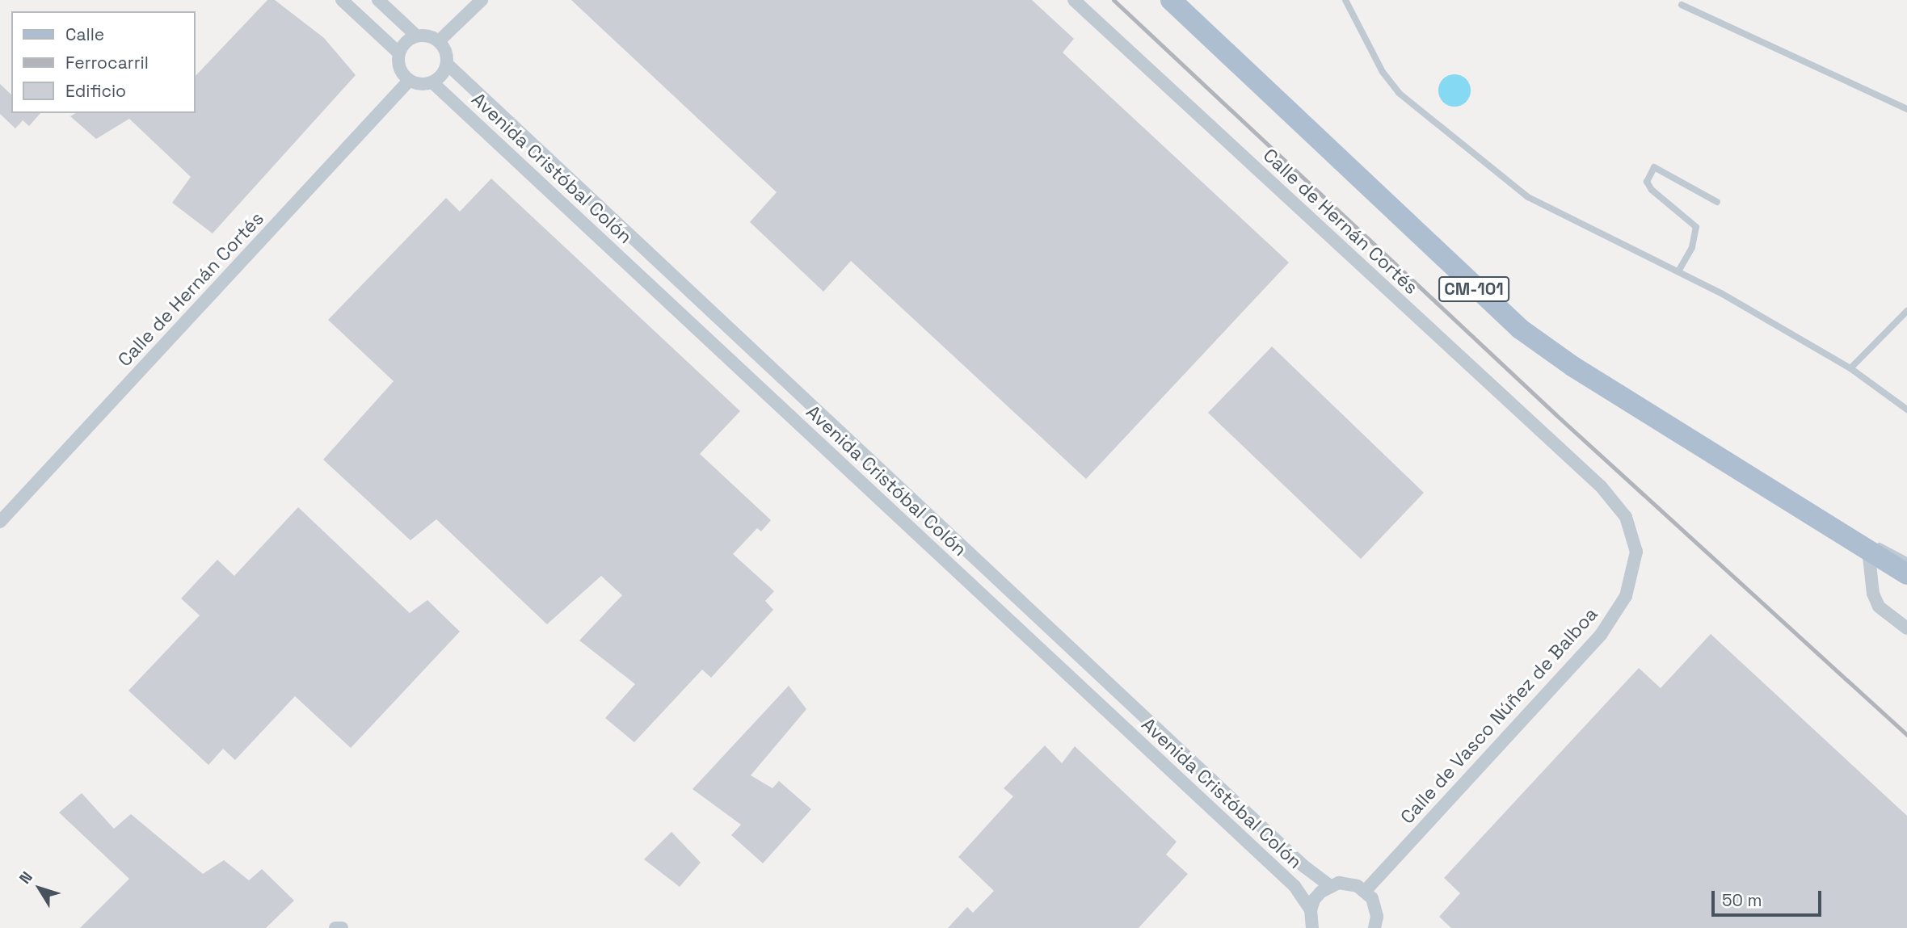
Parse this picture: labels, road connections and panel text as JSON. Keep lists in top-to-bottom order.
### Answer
{
  "streets": {
    "main road": ["CM-101"],
    "street": ["Avenida Cristóbal Colón", "Calle de Hernán Cortés", "Calle de Vasco Núñez de Balboa"]
  },
  "crossings": [
    ["Avenida Cristóbal Colón", "Calle de Hernán Cortés"],
    ["Calle de Hernán Cortés", "Calle de Vasco Núñez de Balboa"]
  ],
  "legend": ["Calle", "Ferrocarril", "Edificio"],
  "scale_bar": "50 m",
  "north": "top left"
}
